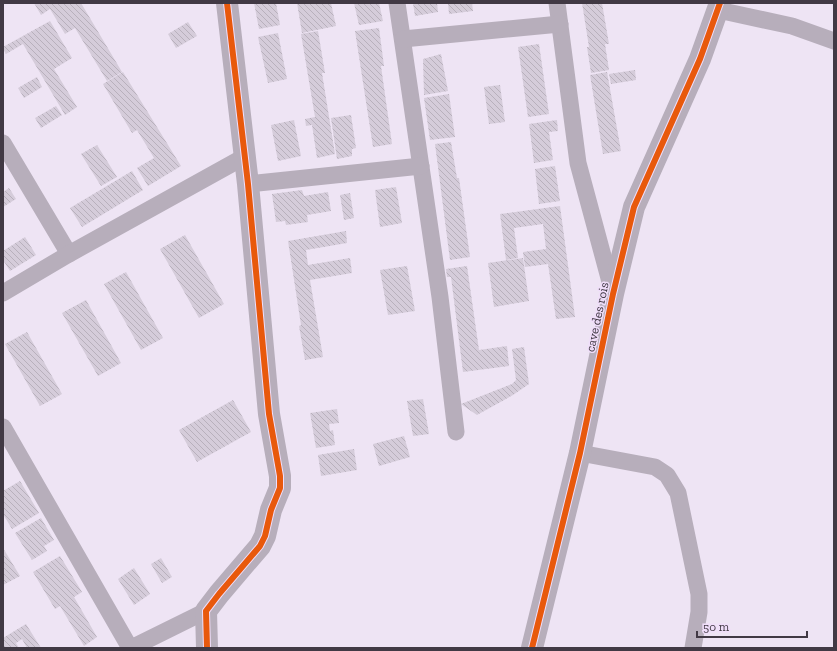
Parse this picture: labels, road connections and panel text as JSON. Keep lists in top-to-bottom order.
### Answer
{
  "streets": {
    "street": ["cave des rois"]
  },
  "scale_bar": "50 m"
}
